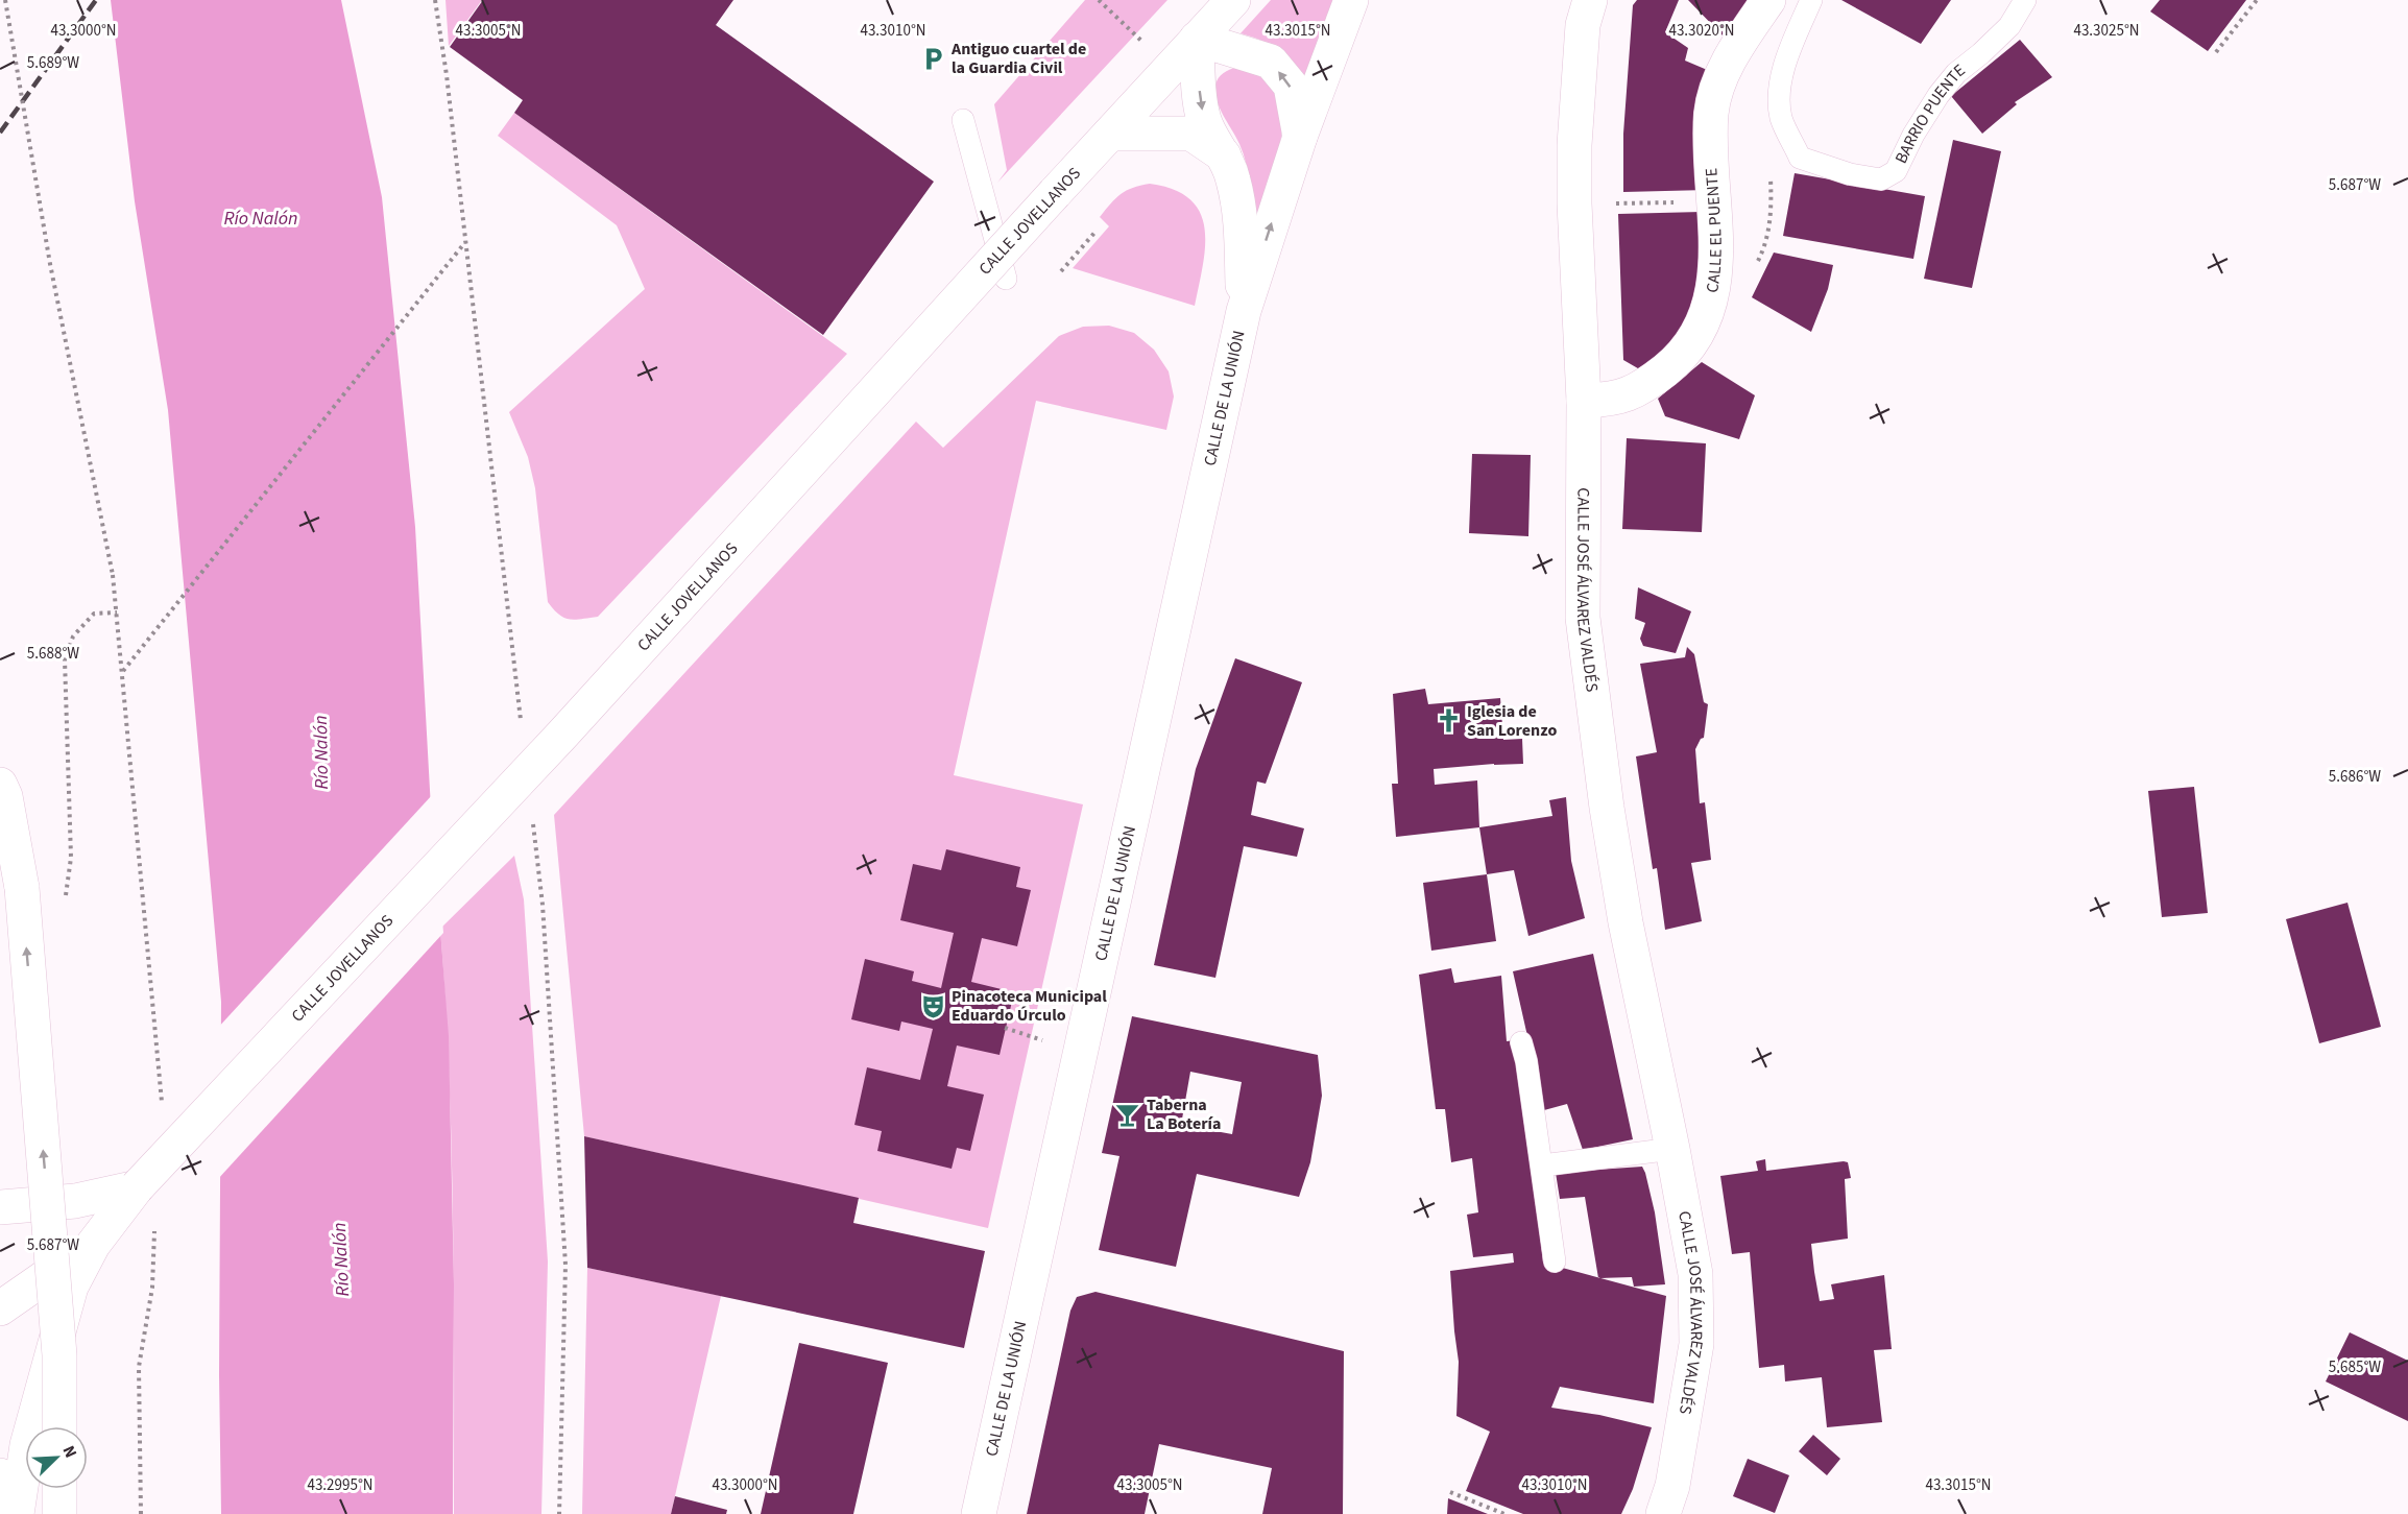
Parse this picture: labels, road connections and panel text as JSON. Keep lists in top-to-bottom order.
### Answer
{
  "streets": {
    "street": [
      "CALLE JOVELLANOS",
      "CALLE EL PUENTE",
      "CALLE DE LA UNIÓN",
      "CALLE JOSÉ ÁLVAREZ VALDÉS"
    ],
    "lane": ["BARRIO PUENTE"]
  },
  "crossings": [
    ["CALLE JOVELLANOS", "CALLE DE LA UNIÓN"],
    ["CALLE EL PUENTE", "CALLE JOSÉ ÁLVAREZ VALDÉS"]
  ],
  "water": ["Río Nalón"],
  "places": {
    "parking": ["Antiguo cuartel de la Guardia Civil"],
    "church": ["Iglesia de San Lorenzo"],
    "theatre": ["Pinacoteca Municipal Eduardo Úrculo"],
    "bar": ["Taberna La Botería"]
  },
  "north": "top right",
  "coordinates": [
    "43.3000°N",
    "43.3005°N",
    "43.3010°N",
    "43.3020°N",
    "43.3015°N",
    "43.3025°N",
    "5.689°W",
    "5.687°W",
    "5.688°W",
    "5.686°W",
    "5.685°W",
    "43.2995°N"
  ]
}
